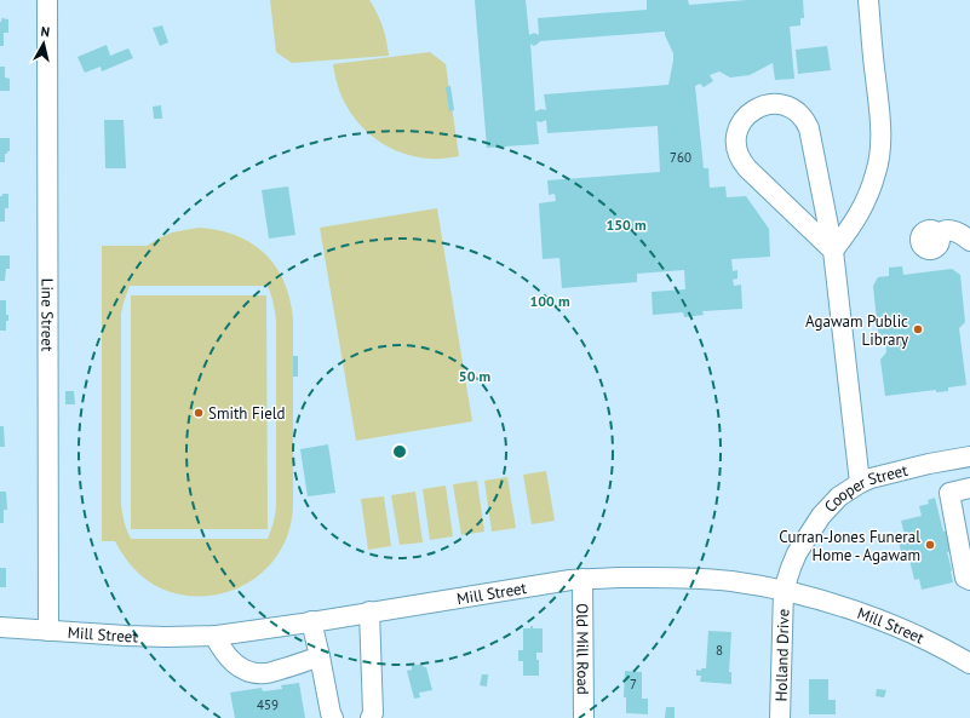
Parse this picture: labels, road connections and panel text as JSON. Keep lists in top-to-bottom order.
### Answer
{
  "streets": {
    "street": [
      "Line Street",
      "Cooper Street",
      "Mill Street",
      "Old Mill Road",
      "Holland Drive"
    ]
  },
  "crossings": [
    ["Line Street", "Mill Street"],
    ["Cooper Street", "Mill Street"],
    ["Cooper Street", "Holland Drive"],
    ["Mill Street", "Old Mill Road"],
    ["Mill Street", "Holland Drive"]
  ],
  "places": ["Agawam Public Library", "Smith Field", "Curran-Jones Funeral Home - Agawam"],
  "house_numbers": [
    "760",
    "8",
    "7",
    "459"
  ],
  "north": "top",
  "rings": ["150 m", "100 m", "50 m"]
}
